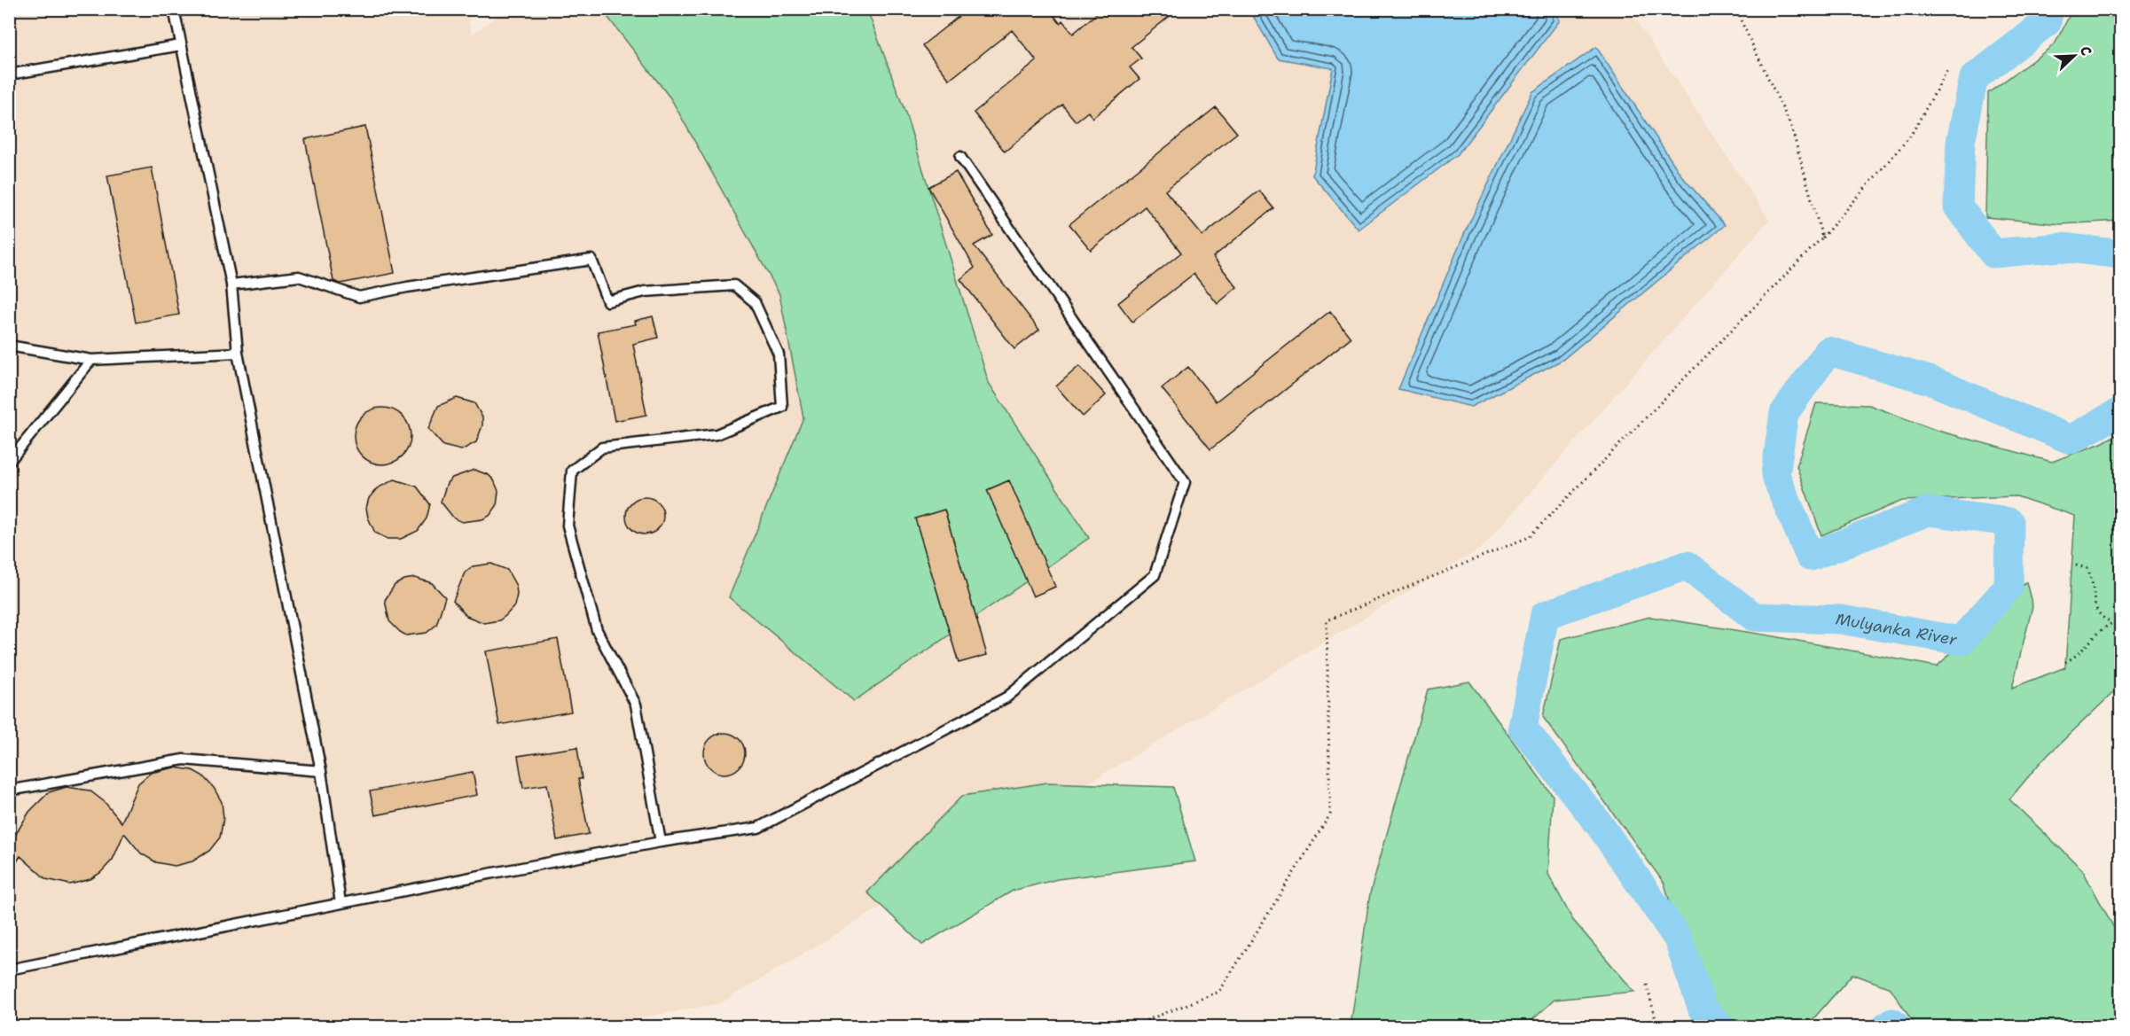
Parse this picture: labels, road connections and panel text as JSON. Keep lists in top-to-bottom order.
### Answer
{
  "water": ["Mulyanka River"],
  "north": "top right"
}
